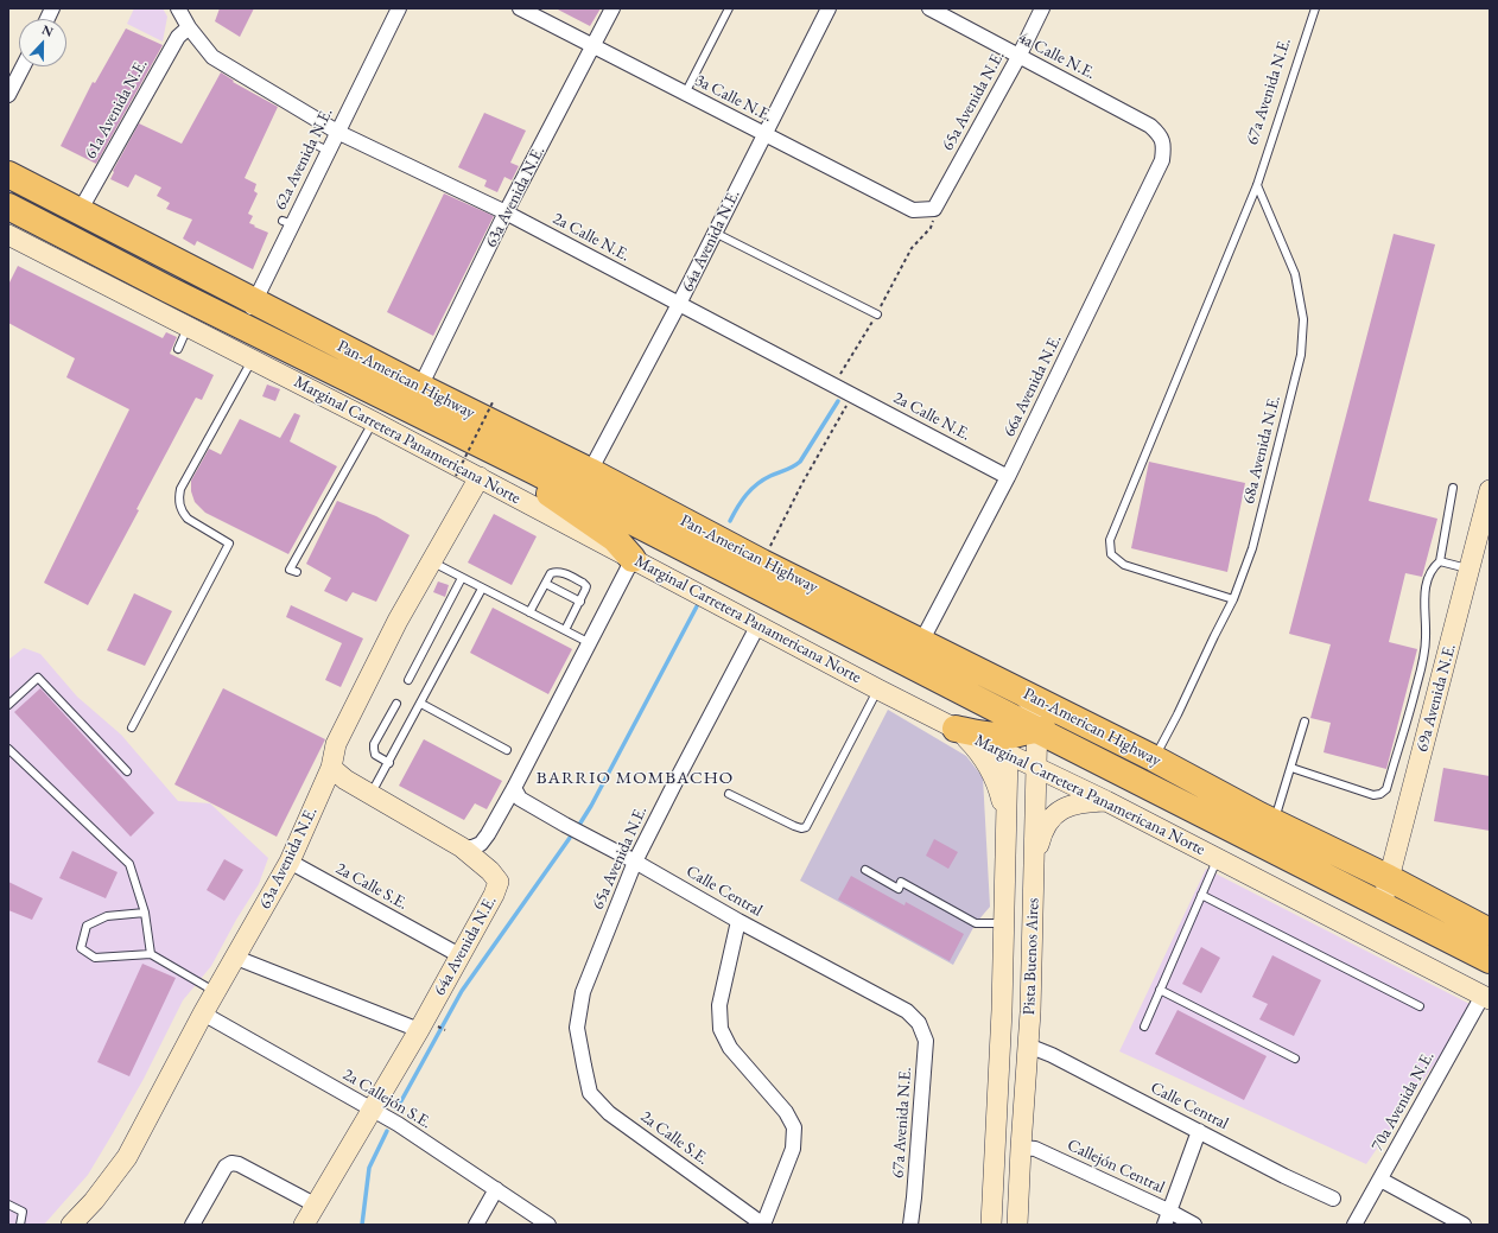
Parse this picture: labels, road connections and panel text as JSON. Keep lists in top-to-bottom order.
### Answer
{
  "streets": {
    "highway": ["Pan-American Highway"],
    "street": [
      "4a Calle N.E.",
      "67a Avenida N.E.",
      "3a Calle N.E.",
      "65a Avenida N.E.",
      "61a Avenida N.E.",
      "62a Avenida N.E.",
      "63a Avenida N.E.",
      "2a Calle N.E.",
      "64a Avenida N.E.",
      "66a Avenida N.E.",
      "Marginal Carretera Panamericana Norte",
      "69a Avenida N.E.",
      "2a Calle S.E.",
      "Calle Central",
      "Pista Buenos Aires",
      "2a Callejón S.E.",
      "70a Avenida N.E.",
      "Callejón Central"
    ],
    "lane": ["68a Avenida N.E."]
  },
  "crossings": [
    ["4a Calle N.E.", "65a Avenida N.E."],
    ["4a Calle N.E.", "66a Avenida N.E."],
    ["67a Avenida N.E.", "68a Avenida N.E."],
    ["67a Avenida N.E.", "Calle Central"],
    ["3a Calle N.E.", "65a Avenida N.E."],
    ["3a Calle N.E.", "63a Avenida N.E."],
    ["3a Calle N.E.", "64a Avenida N.E."],
    ["65a Avenida N.E.", "Marginal Carretera Panamericana Norte"],
    ["65a Avenida N.E.", "2a Calle S.E."],
    ["65a Avenida N.E.", "Calle Central"],
    ["61a Avenida N.E.", "2a Calle N.E."],
    ["61a Avenida N.E.", "Pan-American Highway"],
    ["62a Avenida N.E.", "2a Calle N.E."],
    ["62a Avenida N.E.", "Pan-American Highway"],
    ["63a Avenida N.E.", "2a Calle N.E."],
    ["63a Avenida N.E.", "Pan-American Highway"],
    ["63a Avenida N.E.", "Marginal Carretera Panamericana Norte"],
    ["63a Avenida N.E.", "2a Calle S.E."],
    ["63a Avenida N.E.", "2a Callejón S.E."],
    ["2a Calle N.E.", "64a Avenida N.E."],
    ["2a Calle N.E.", "66a Avenida N.E."],
    ["64a Avenida N.E.", "Pan-American Highway"],
    ["64a Avenida N.E.", "2a Calle S.E."],
    ["64a Avenida N.E.", "2a Callejón S.E."],
    ["Pan-American Highway", "66a Avenida N.E."],
    ["Pan-American Highway", "68a Avenida N.E."],
    ["Pan-American Highway", "69a Avenida N.E."],
    ["Pan-American Highway", "Pista Buenos Aires"],
    ["Marginal Carretera Panamericana Norte", "Pista Buenos Aires"],
    ["Marginal Carretera Panamericana Norte", "70a Avenida N.E."],
    ["Calle Central", "Pista Buenos Aires"],
    ["Pista Buenos Aires", "Callejón Central"]
  ],
  "districts": ["BARRIO MOMBACHO"],
  "north": "top"
}
